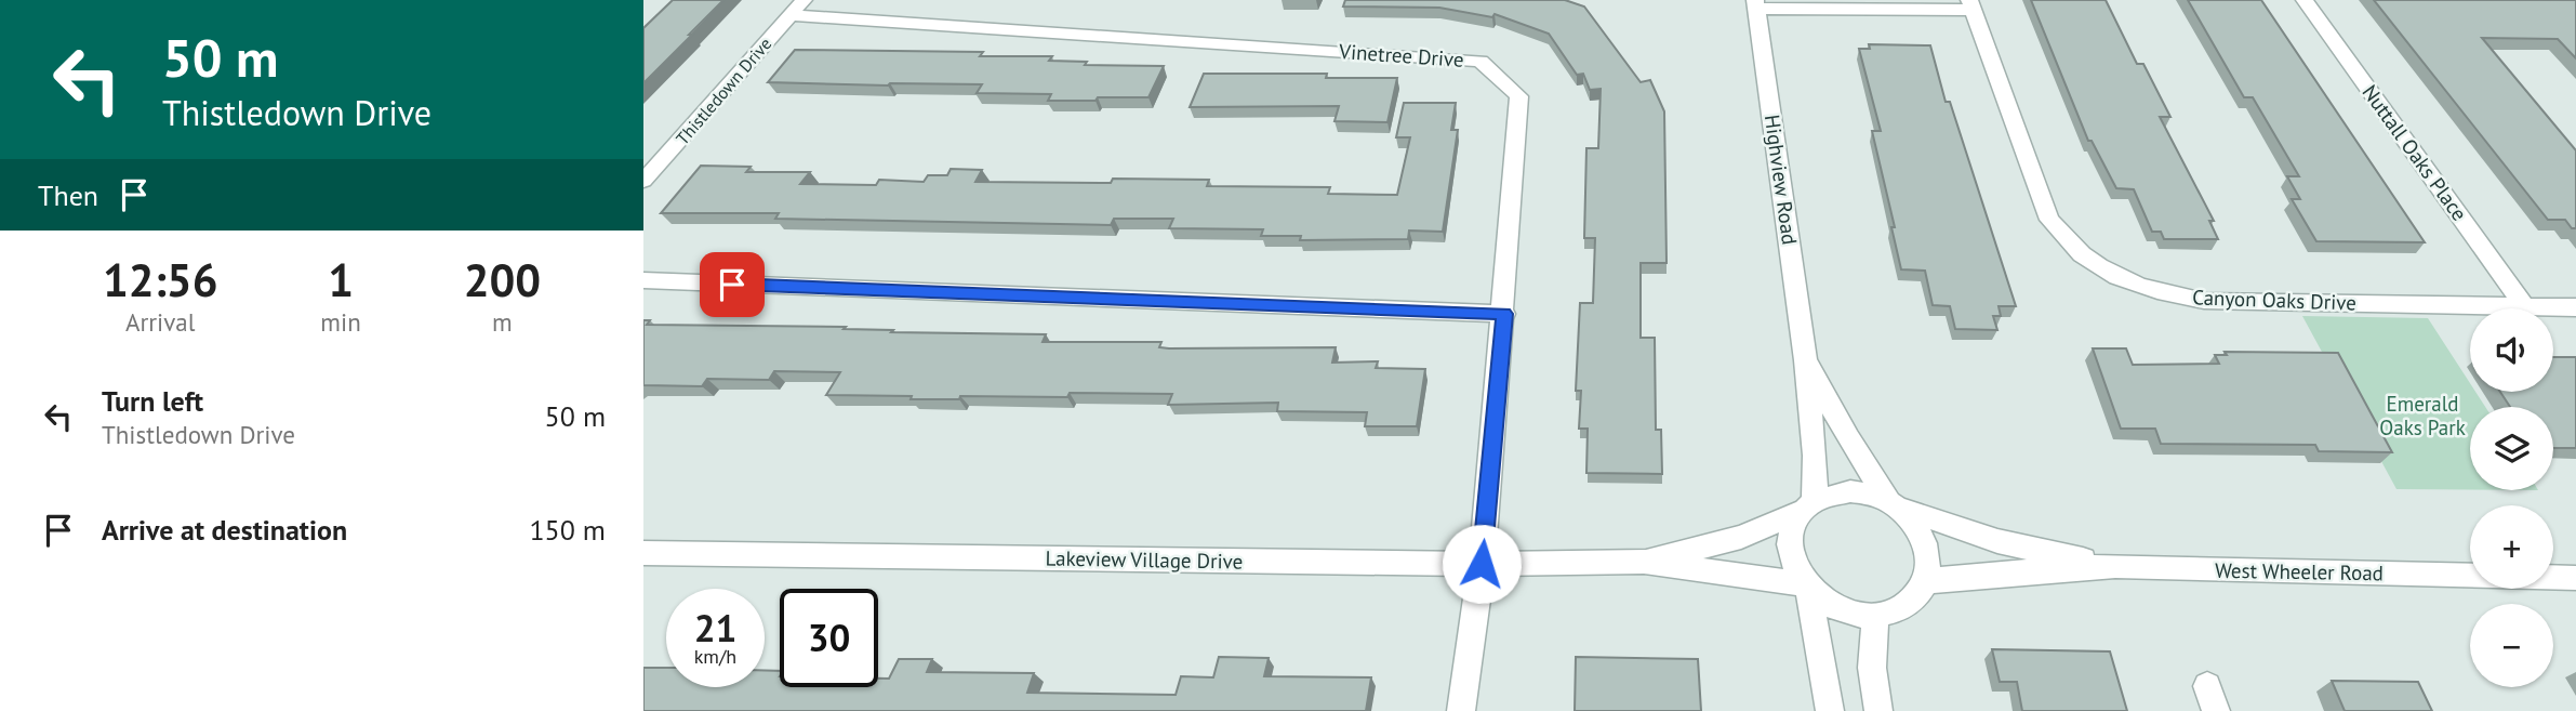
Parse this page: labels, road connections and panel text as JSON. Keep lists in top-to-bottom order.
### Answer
{
  "streets": {
    "street": [
      "Vinetree Drive",
      "Thistledown Drive",
      "Nuttall Oaks Place",
      "Highview Road",
      "Canyon Oaks Drive",
      "Lakeview Village Drive",
      "West Wheeler Road"
    ]
  },
  "crossings": [
    ["Vinetree Drive", "Thistledown Drive"],
    ["Vinetree Drive", "Lakeview Village Drive"],
    ["Nuttall Oaks Place", "Canyon Oaks Drive"],
    ["Highview Road", "Lakeview Village Drive"],
    ["Highview Road", "West Wheeler Road"],
    ["Lakeview Village Drive", "West Wheeler Road"]
  ],
  "parks": ["Emerald Oaks Park"],
  "page": {
    "turn": ["50 m", "Thistledown Drive"],
    "then": "Then",
    "eta": [
      "12:56",
      "Arrival",
      "1",
      "min",
      "200",
      "m"
    ],
    "map_buttons": ["+", "−"],
    "list": [
      {
        "name": "Turn left",
        "note": "Thistledown Drive",
        "value": "50 m"
      },
      {
        "name": "Arrive at destination",
        "value": "150 m"
      }
    ],
    "speed": "21 km/h",
    "limit": "30"
  }
}
